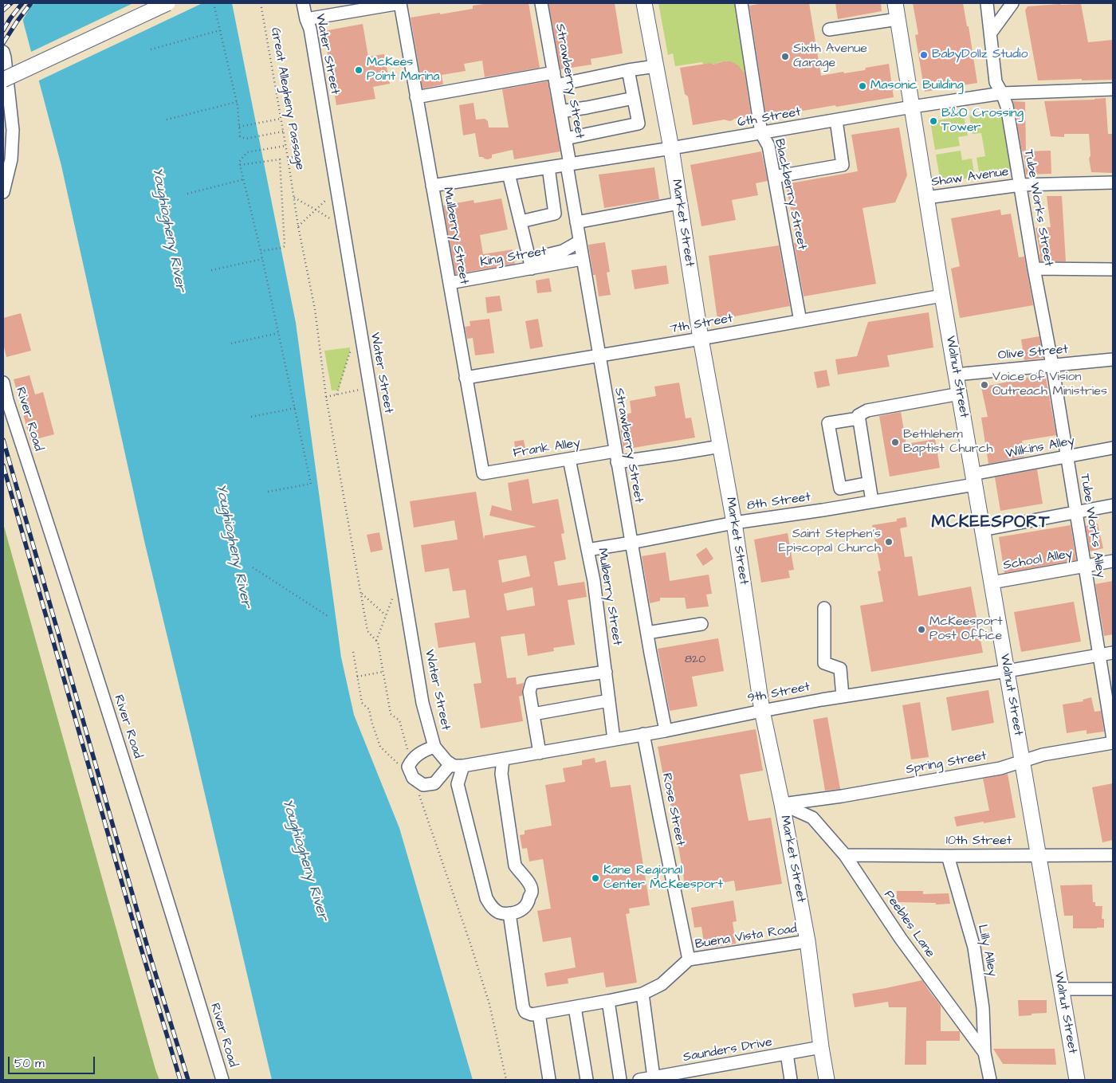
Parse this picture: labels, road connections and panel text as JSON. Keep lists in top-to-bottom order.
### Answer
{
  "streets": {
    "main road": ["Market Street", "Walnut Street"],
    "street": [
      "Water Street",
      "Strawberry Street",
      "6th Street",
      "Shaw Avenue",
      "Blackberry Street",
      "Tube Works Street",
      "Mulberry Street",
      "King Street",
      "7th Street",
      "Olive Street",
      "River Road",
      "Wilkins Alley",
      "Frank Alley",
      "8th Street",
      "Tube Works Alley",
      "School Alley",
      "9th Street",
      "Spring Street",
      "Rose Street",
      "10th Street",
      "Peebles Lane",
      "Buena Vista Road",
      "Lilly Alley",
      "Saunders Drive"
    ],
    "path": ["Great Allegheny Passage"]
  },
  "crossings": [
    ["Water Street", "Great Allegheny Passage"],
    ["Water Street", "9th Street"],
    ["Strawberry Street", "6th Street"],
    ["Strawberry Street", "King Street"],
    ["Strawberry Street", "7th Street"],
    ["Strawberry Street", "Frank Alley"],
    ["Strawberry Street", "8th Street"],
    ["Strawberry Street", "9th Street"],
    ["Great Allegheny Passage", "9th Street"],
    ["6th Street", "Blackberry Street"],
    ["6th Street", "Tube Works Street"],
    ["6th Street", "Market Street"],
    ["6th Street", "Mulberry Street"],
    ["6th Street", "Walnut Street"],
    ["Shaw Avenue", "Tube Works Street"],
    ["Shaw Avenue", "Walnut Street"],
    ["Blackberry Street", "7th Street"],
    ["Tube Works Street", "Olive Street"],
    ["Tube Works Street", "Tube Works Alley"],
    ["Market Street", "7th Street"],
    ["Market Street", "Frank Alley"],
    ["Market Street", "8th Street"],
    ["Market Street", "9th Street"],
    ["Market Street", "Spring Street"],
    ["Market Street", "Peebles Lane"],
    ["Market Street", "Buena Vista Road"],
    ["Market Street", "Saunders Drive"],
    ["Mulberry Street", "King Street"],
    ["Mulberry Street", "7th Street"],
    ["Mulberry Street", "Frank Alley"],
    ["Mulberry Street", "8th Street"],
    ["Mulberry Street", "9th Street"],
    ["7th Street", "Walnut Street"],
    ["Olive Street", "Walnut Street"],
    ["Olive Street", "Tube Works Alley"],
    ["Walnut Street", "Wilkins Alley"],
    ["Walnut Street", "8th Street"],
    ["Walnut Street", "School Alley"],
    ["Walnut Street", "9th Street"],
    ["Walnut Street", "Spring Street"],
    ["Walnut Street", "10th Street"],
    ["Wilkins Alley", "8th Street"],
    ["Wilkins Alley", "Tube Works Alley"],
    ["Tube Works Alley", "School Alley"],
    ["Tube Works Alley", "9th Street"],
    ["9th Street", "Rose Street"],
    ["Spring Street", "Peebles Lane"],
    ["Rose Street", "Buena Vista Road"],
    ["10th Street", "Peebles Lane"],
    ["10th Street", "Lilly Alley"],
    ["Peebles Lane", "Lilly Alley"]
  ],
  "districts": ["MCKEESPORT"],
  "water": ["Youghiogheny River"],
  "places": [
    "BabyDollz Studio",
    "Sixth Avenue Garage",
    "McKees Point Marina",
    "Masonic Building",
    "B&O Crossing Tower",
    "Voice of Vision Outreach Ministries",
    "Bethlehem Baptist Church",
    "Saint Stephen's Episcopal Church",
    "McKeesport Post Office",
    "Kane Regional Center McKeesport"
  ],
  "house_numbers": ["820"],
  "scale_bar": "50 m"
}
